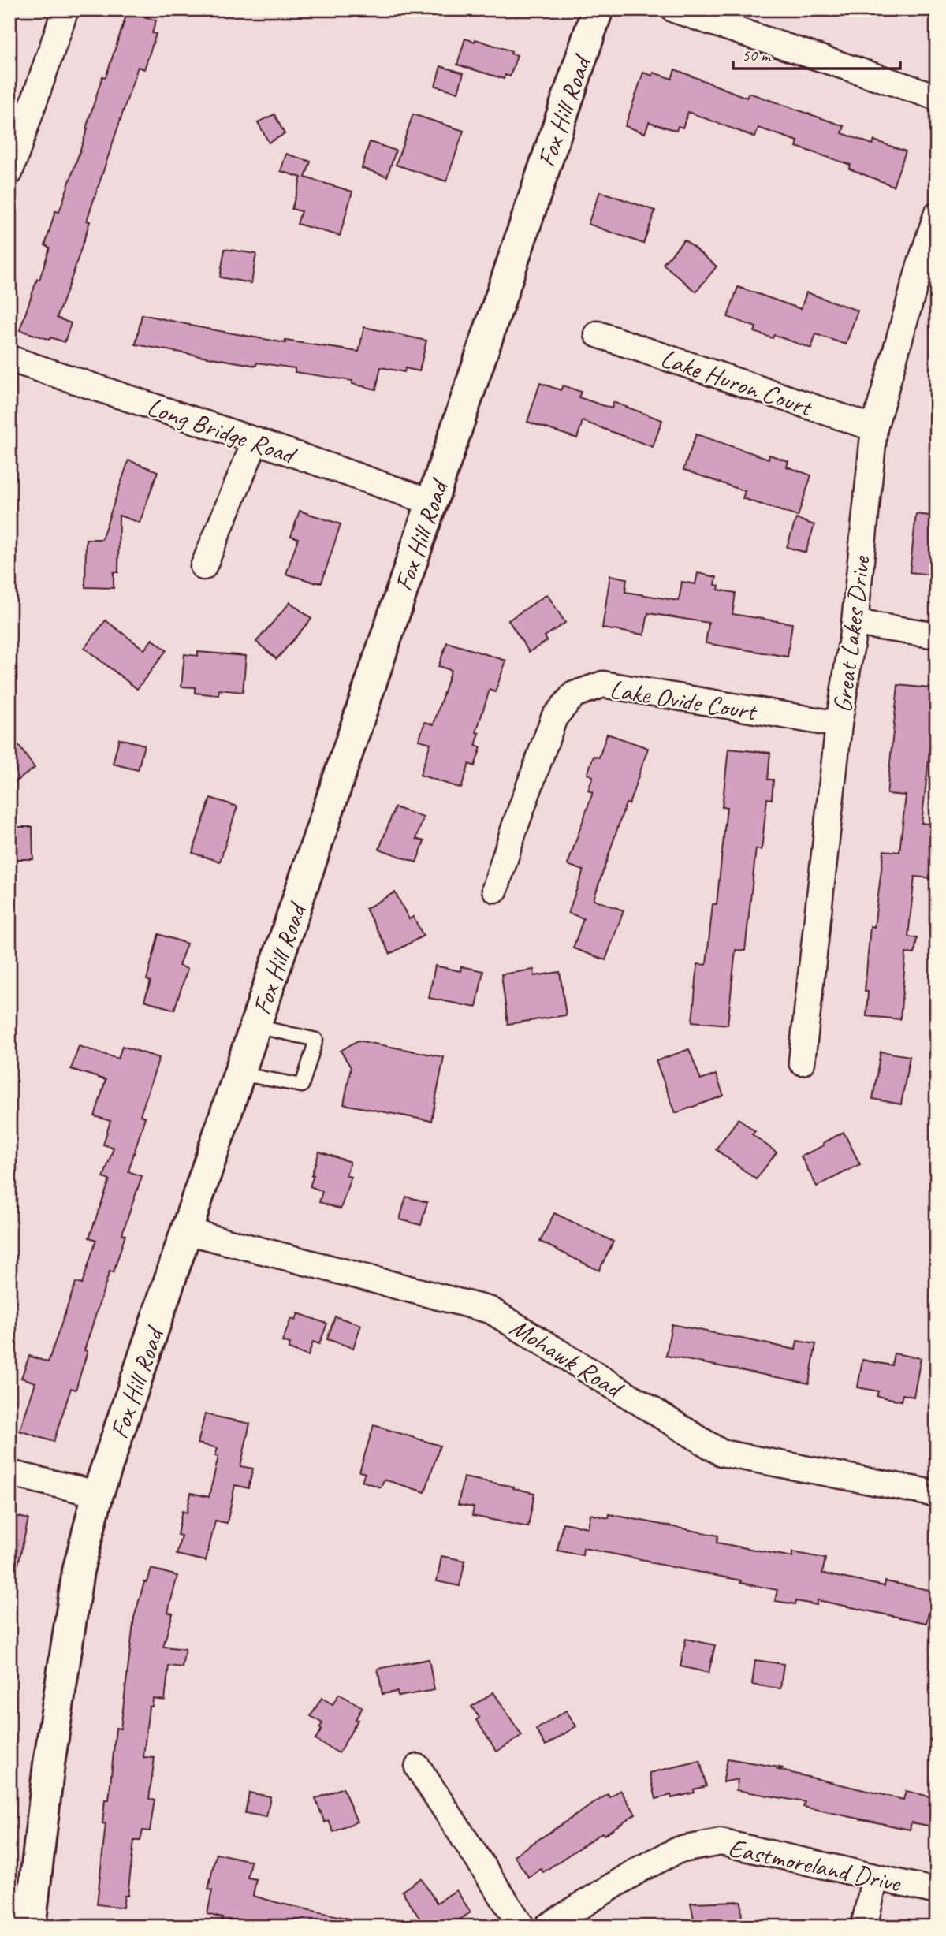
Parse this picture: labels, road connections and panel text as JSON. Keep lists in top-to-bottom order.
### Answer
{
  "streets": {
    "main road": ["Fox Hill Road"],
    "street": [
      "Lake Huron Court",
      "Long Bridge Road",
      "Great Lakes Drive",
      "Lake Ovide Court",
      "Mohawk Road",
      "Eastmoreland Drive"
    ]
  },
  "crossings": [
    ["Fox Hill Road", "Long Bridge Road"],
    ["Fox Hill Road", "Mohawk Road"],
    ["Lake Huron Court", "Great Lakes Drive"],
    ["Great Lakes Drive", "Lake Ovide Court"]
  ],
  "scale_bar": "50 m"
}
